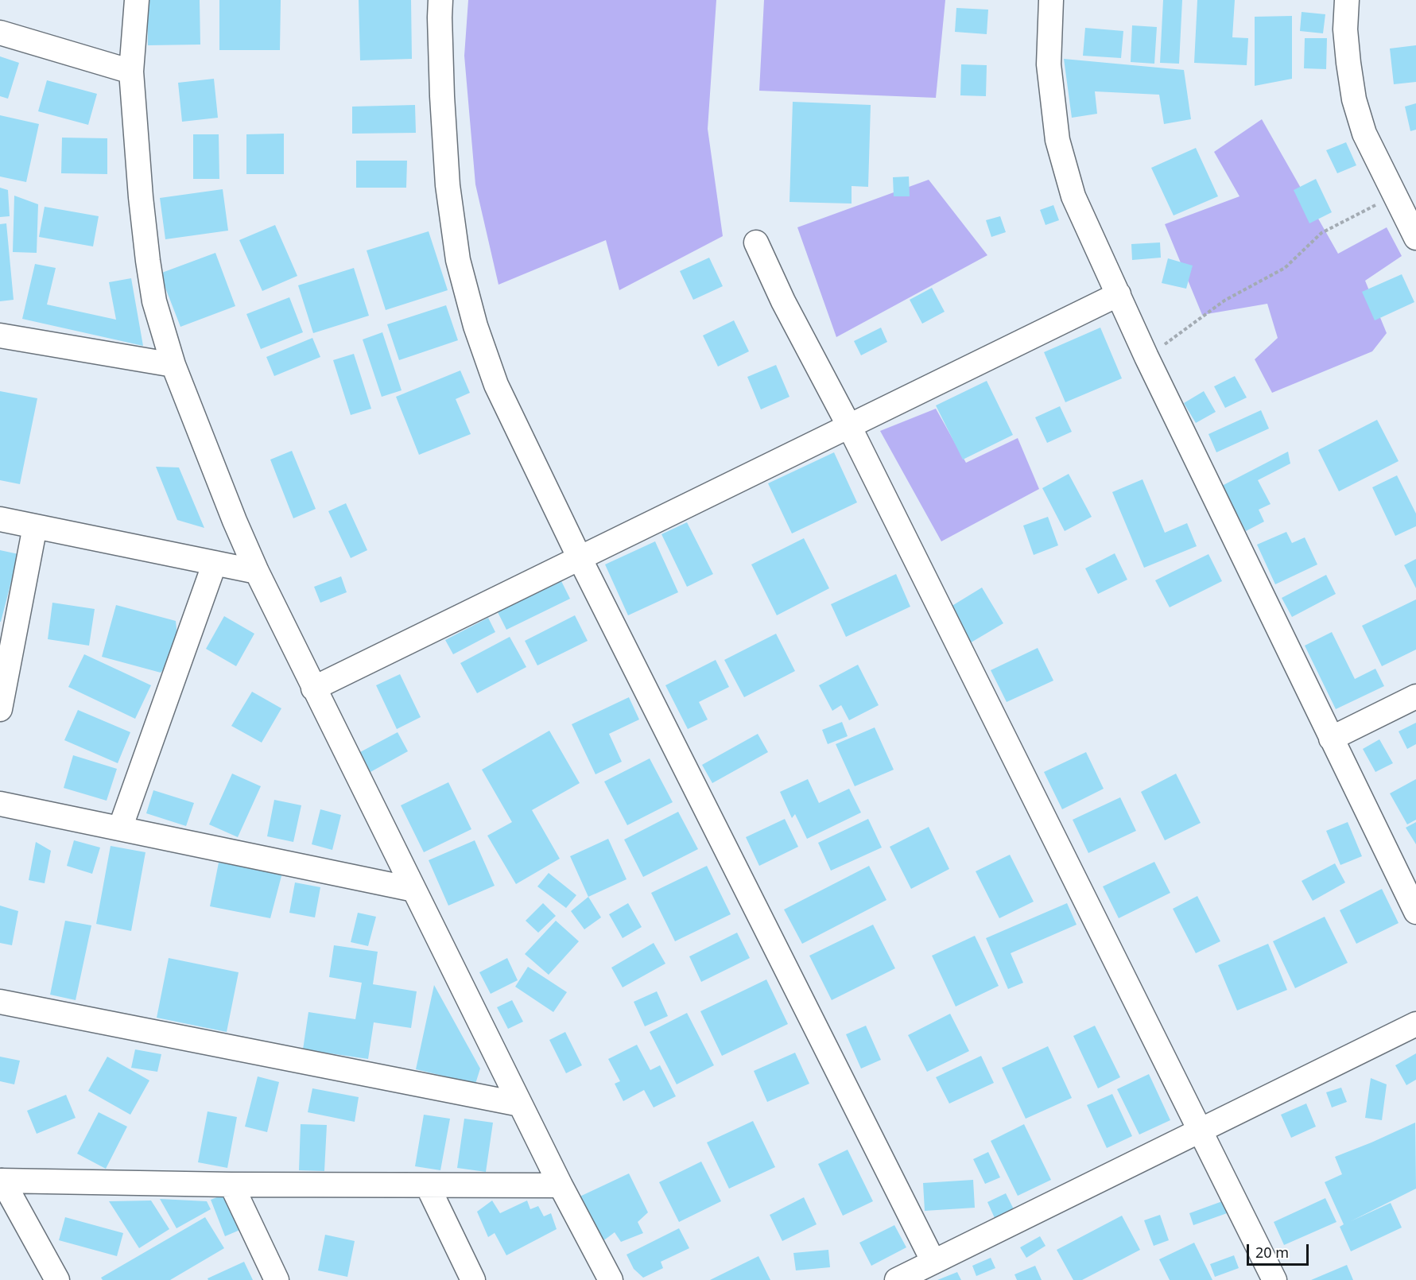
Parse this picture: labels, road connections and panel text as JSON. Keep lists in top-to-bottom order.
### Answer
{
  "scale_bar": "20 m"
}
